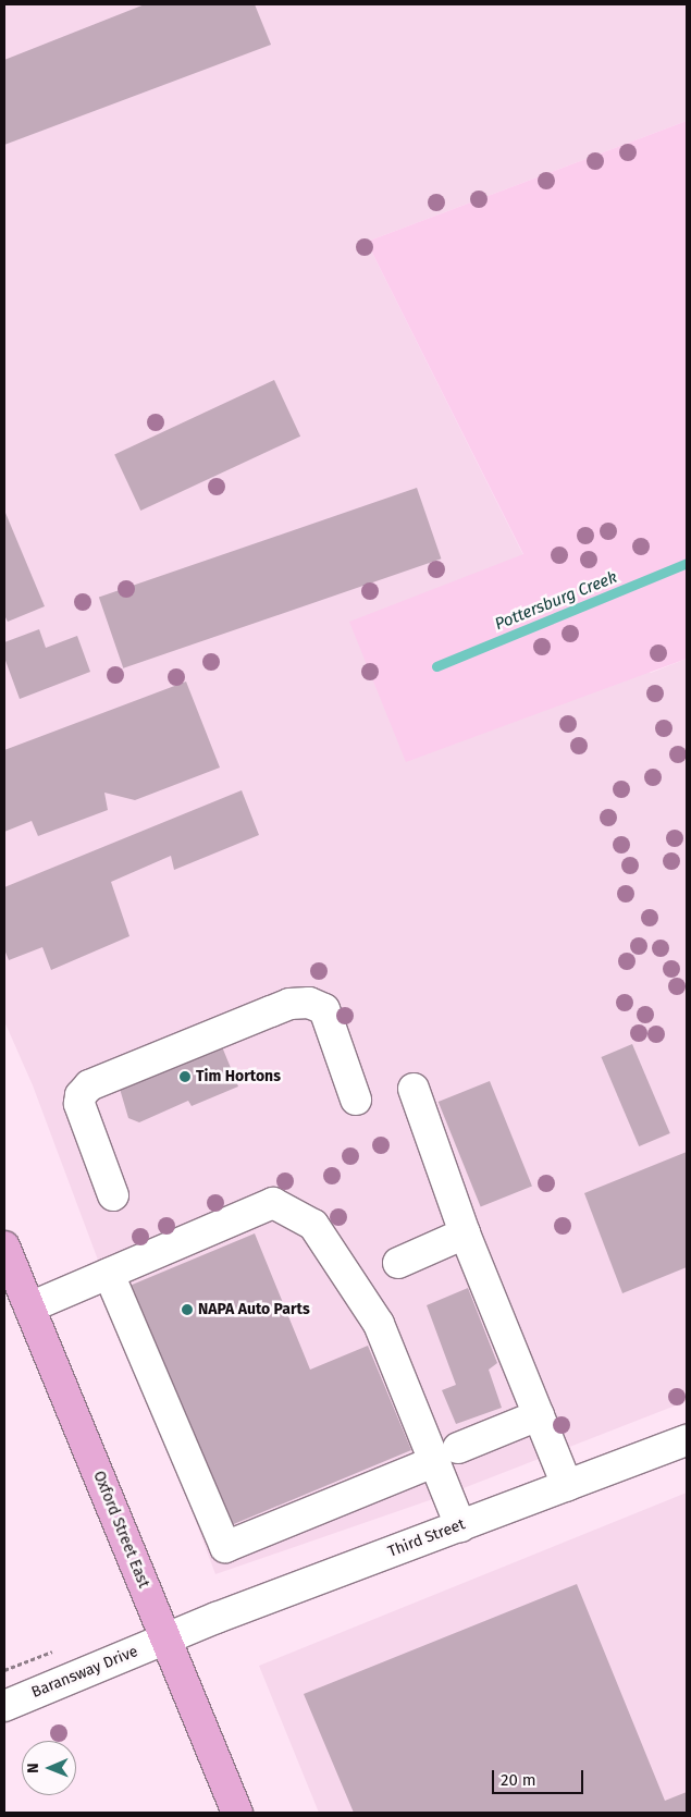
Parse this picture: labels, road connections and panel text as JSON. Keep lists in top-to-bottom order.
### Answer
{
  "streets": {
    "main road": ["Oxford Street East"],
    "street": ["Third Street", "Baransway Drive"]
  },
  "crossings": [
    ["Oxford Street East", "Third Street"],
    ["Oxford Street East", "Baransway Drive"],
    ["Third Street", "Baransway Drive"]
  ],
  "water": ["Pottersburg Creek"],
  "places": ["Tim Hortons", "NAPA Auto Parts"],
  "scale_bar": "20 m",
  "north": "left"
}
